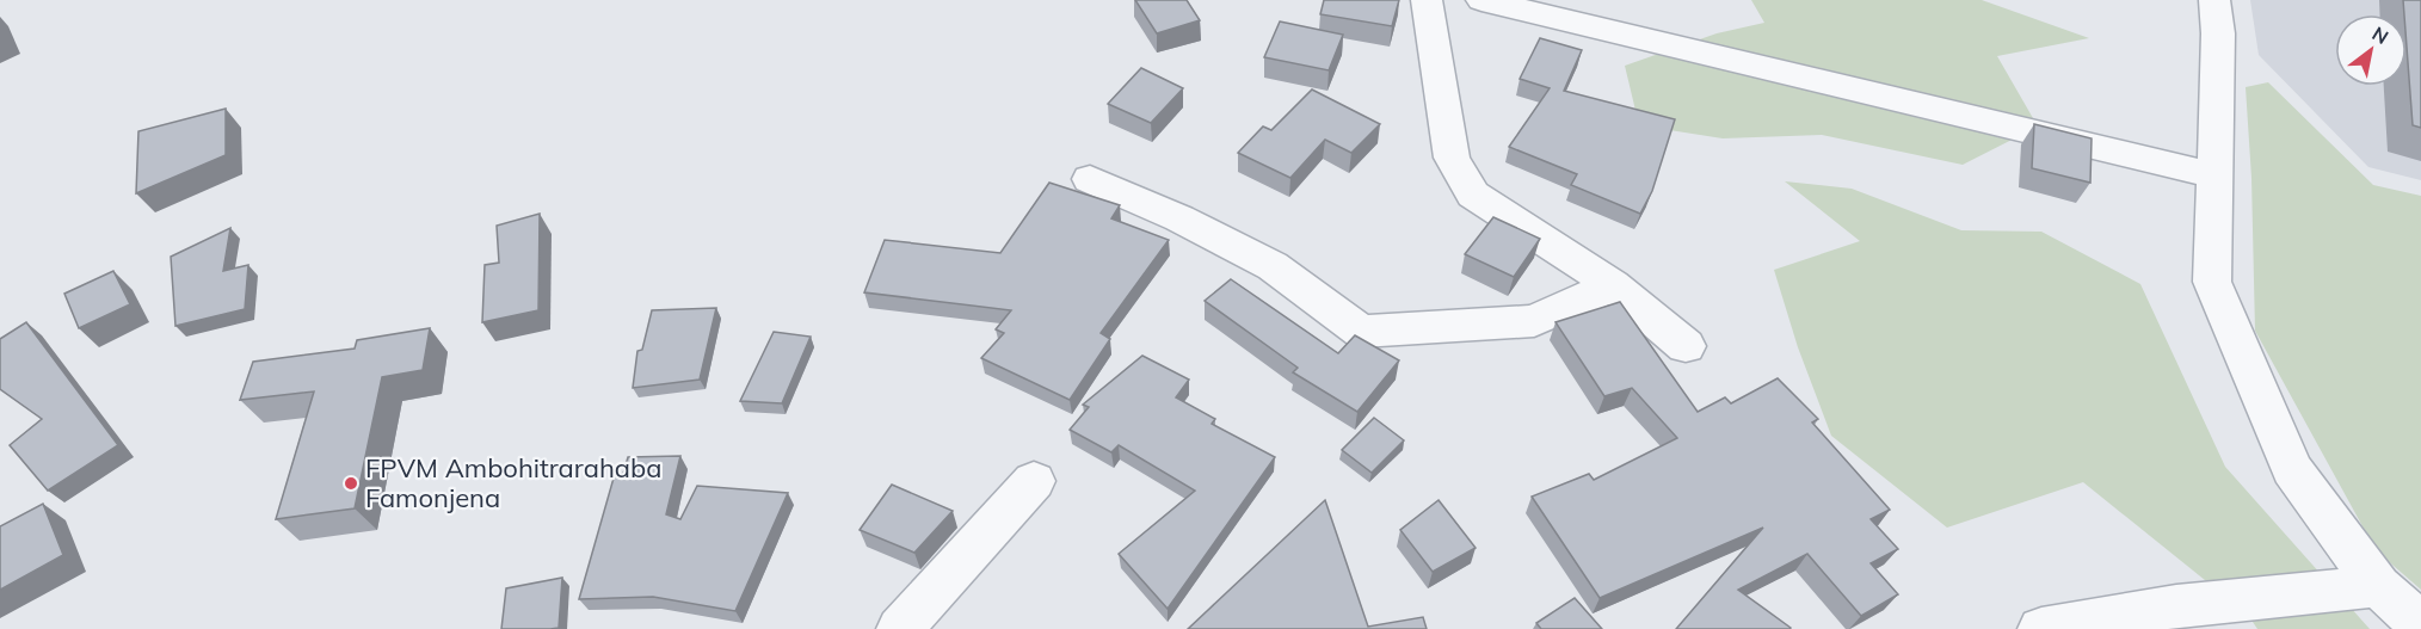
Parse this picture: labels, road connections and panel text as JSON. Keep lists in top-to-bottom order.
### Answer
{
  "places": ["FPVM Ambohitrarahaba Famonjena"],
  "north": "top right"
}
